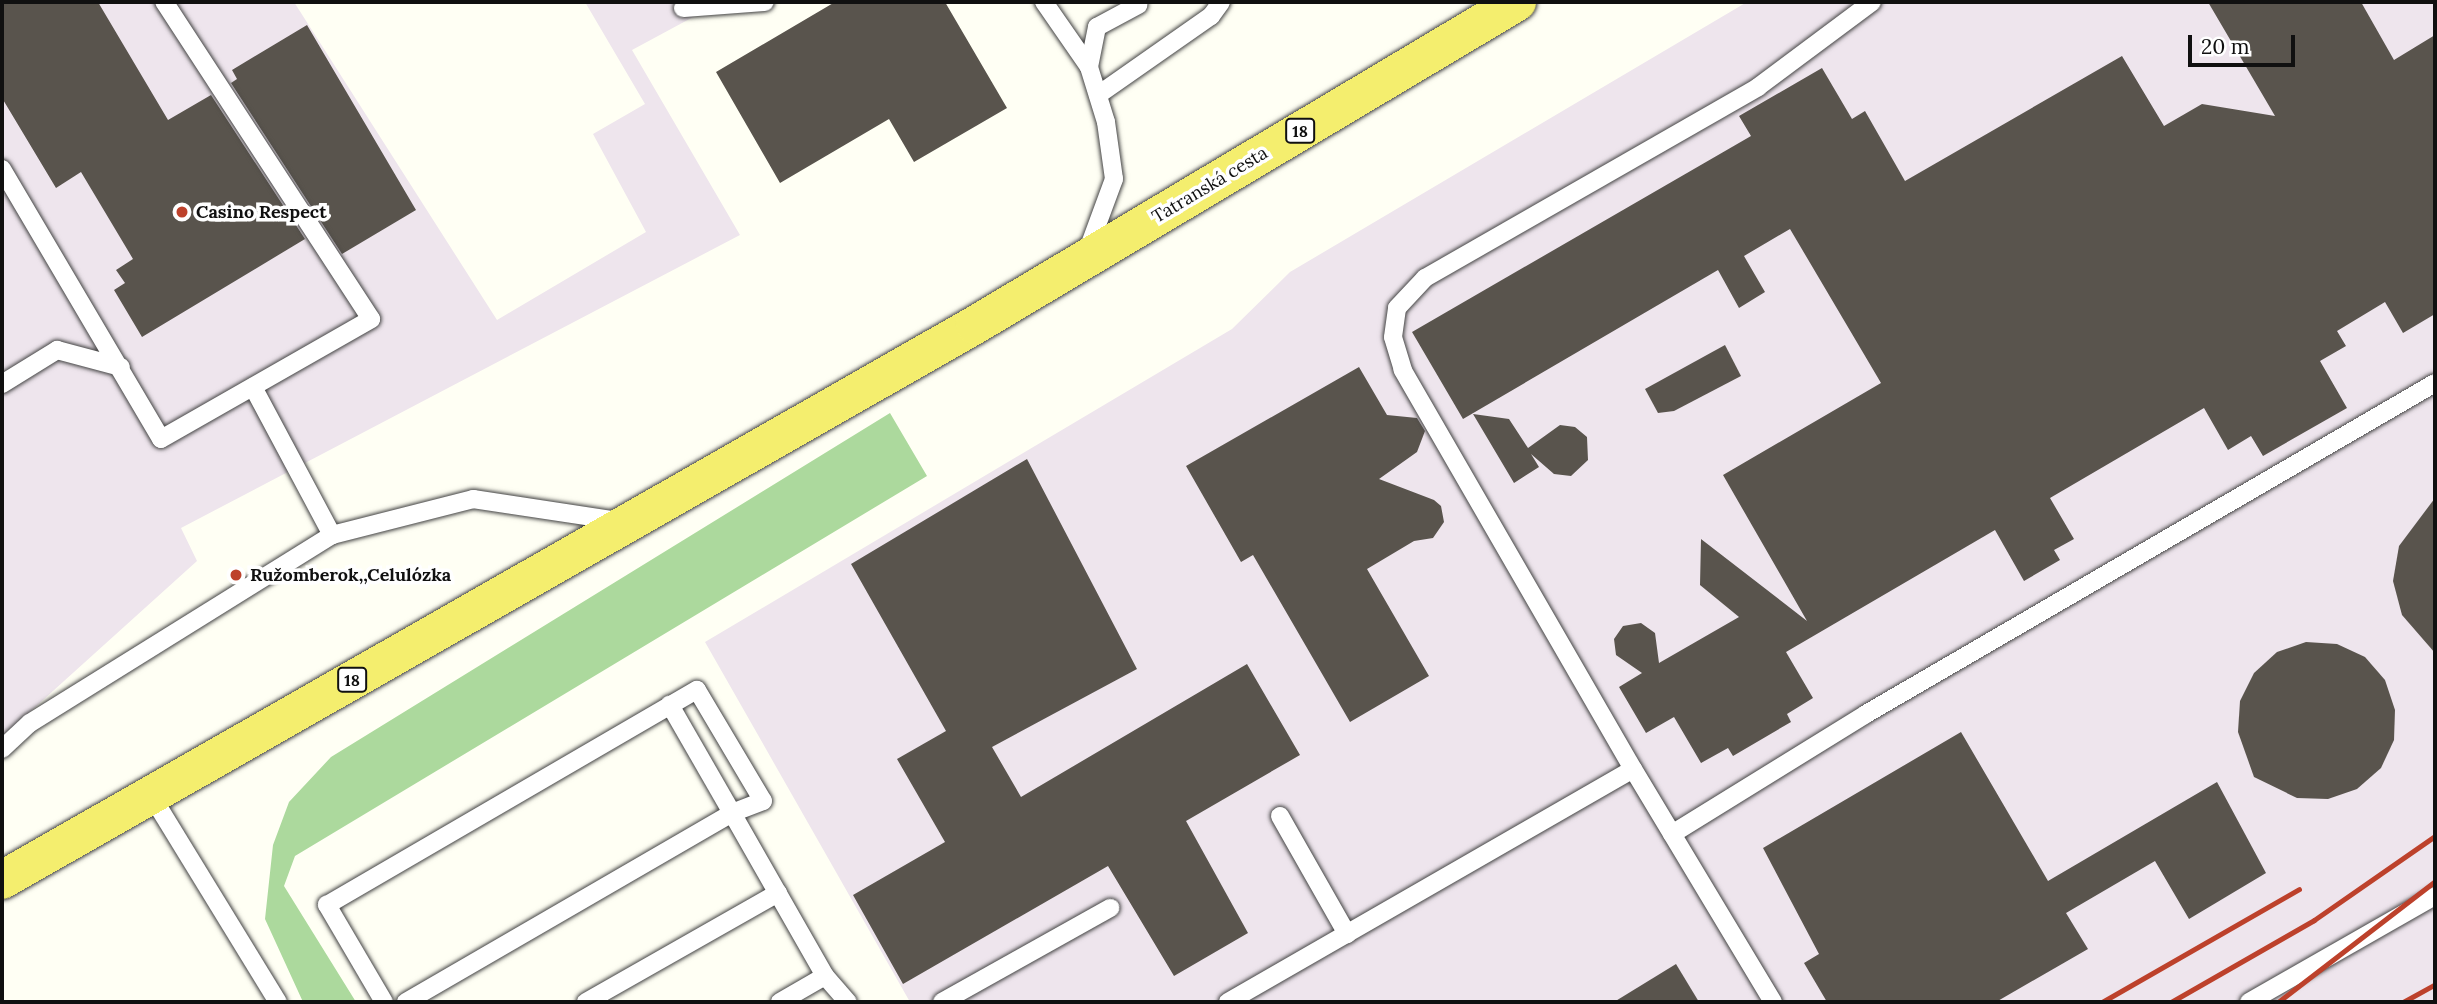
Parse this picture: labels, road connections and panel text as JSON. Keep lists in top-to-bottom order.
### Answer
{
  "streets": {
    "main road": ["18", "Tatranská cesta"]
  },
  "crossings": [
    ["18", "Tatranská cesta"]
  ],
  "places": ["Casino Respect", "Ružomberok,,Celulózka"],
  "scale_bar": "20 m"
}
